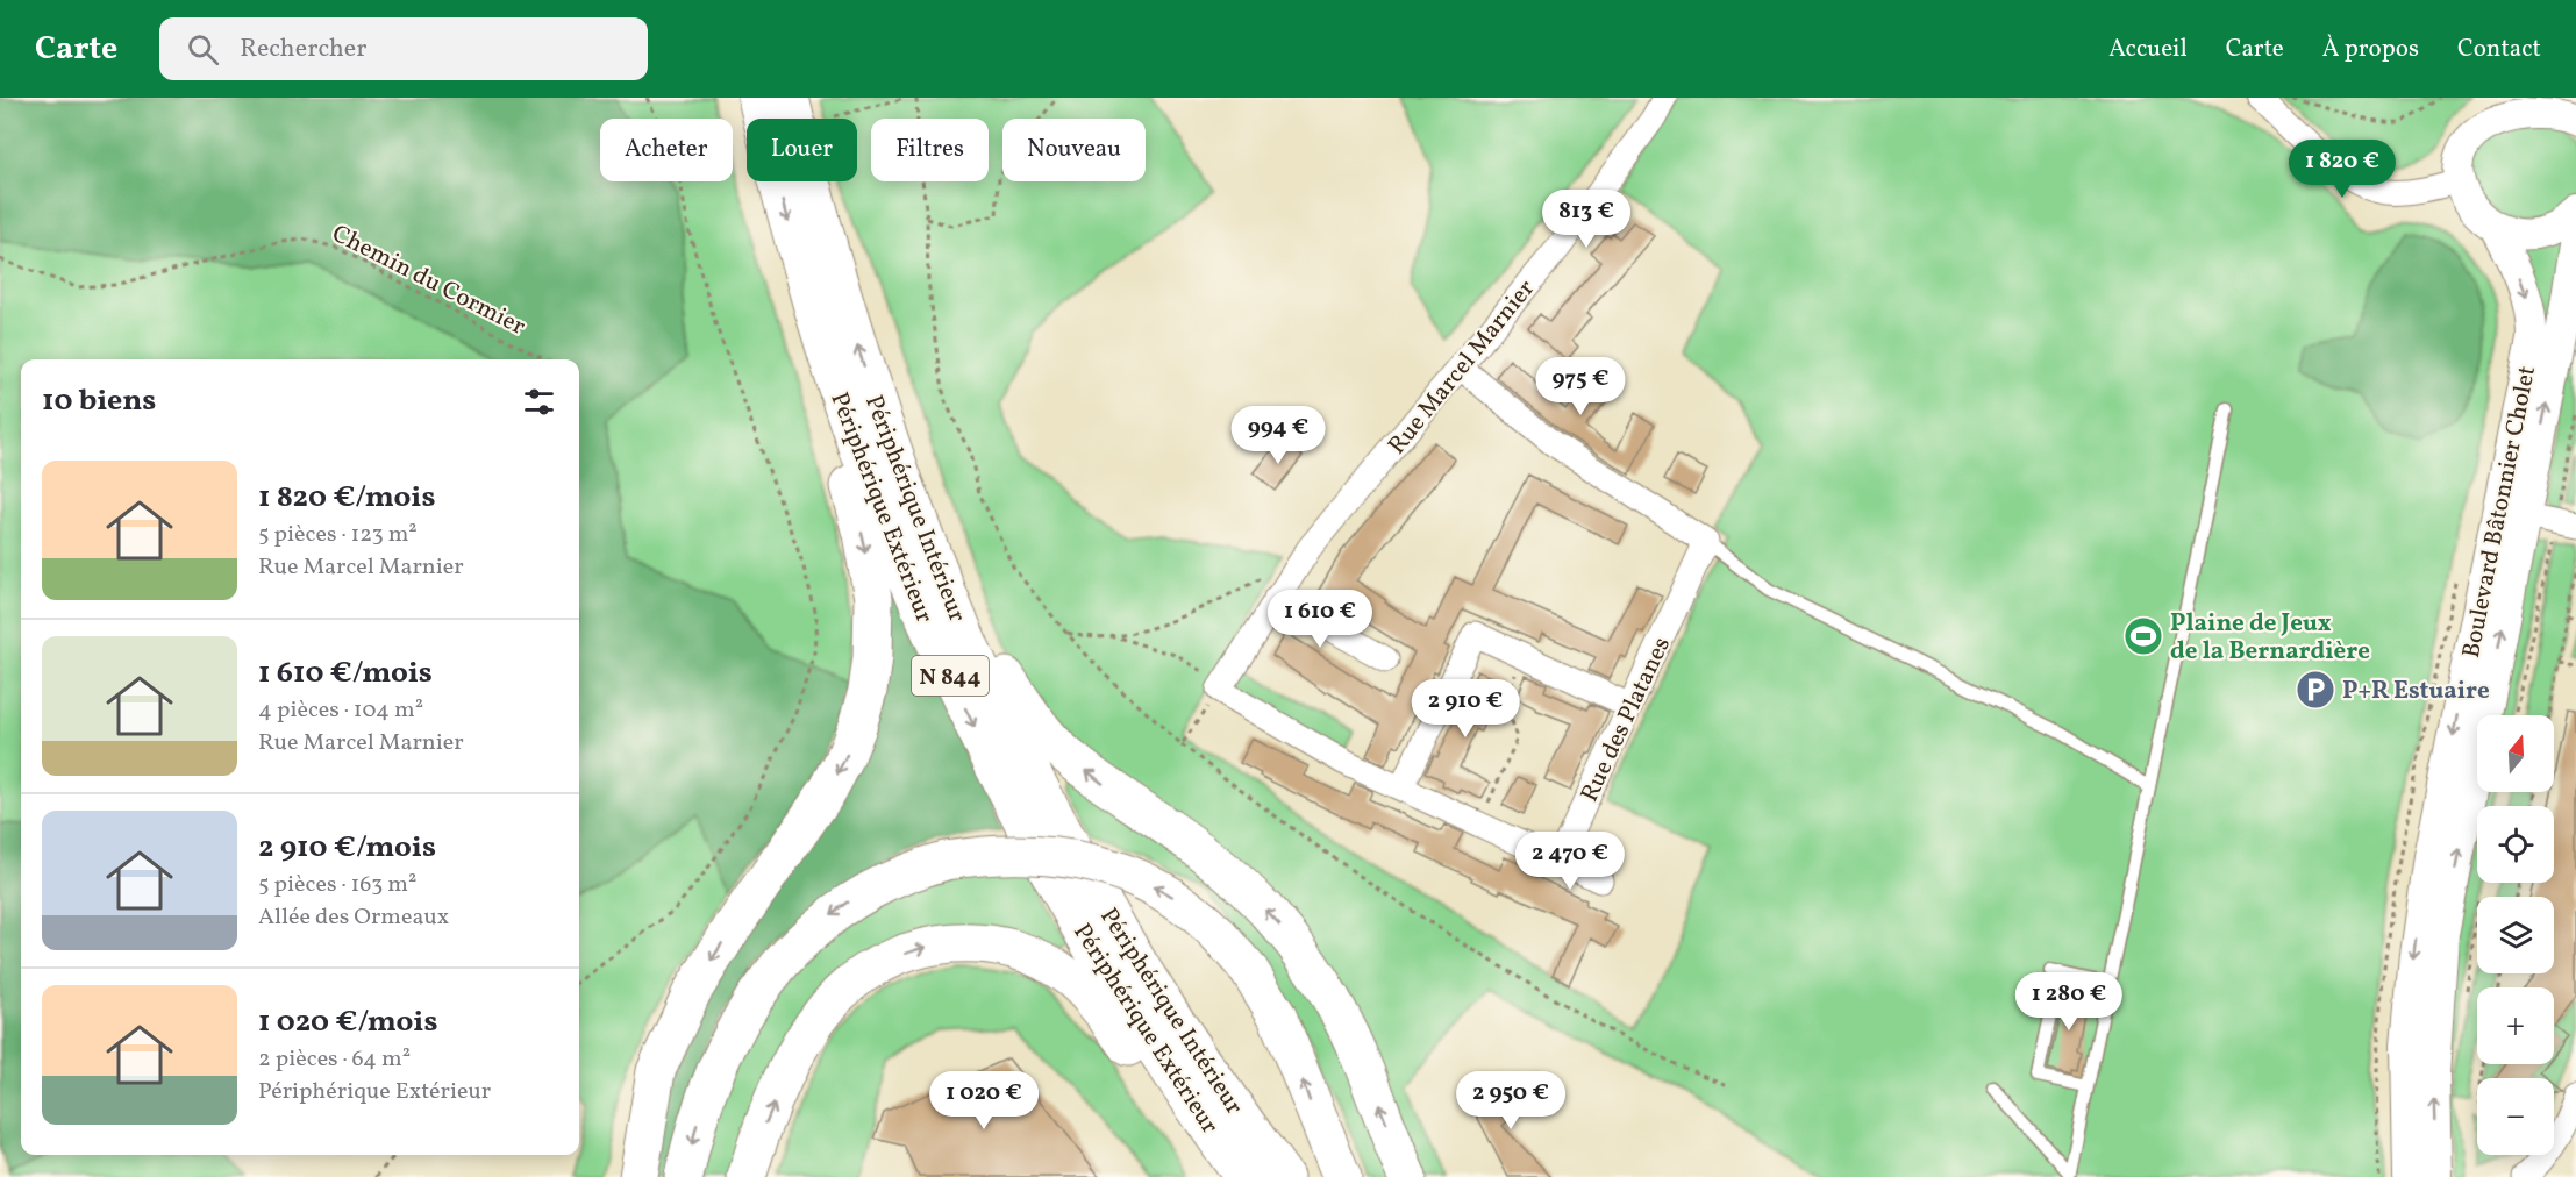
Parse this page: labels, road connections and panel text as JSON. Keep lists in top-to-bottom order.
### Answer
{
  "streets": {
    "highway": ["Périphérique Extérieur", "Périphérique Intérieur", "N 844"],
    "street": ["Rue Marcel Marnier", "Boulevard Bâtonnier Cholet", "Rue des Platanes"],
    "path": ["Chemin du Cormier"]
  },
  "places": {
    "sports": ["Plaine de Jeux de la Bernardière"],
    "parking": ["P+R Estuaire"]
  },
  "north": "top",
  "page": {
    "header": "Carte",
    "search": "Rechercher",
    "nav": [
      "Accueil",
      "Carte",
      "À propos",
      "Contact"
    ],
    "chip": [
      "Acheter",
      "Louer",
      "Filtres",
      "Nouveau"
    ],
    "price": [
      "1 820 €",
      "813 €",
      "975 €",
      "994 €",
      "1 610 €",
      "2 910 €",
      "2 470 €",
      "1 280 €",
      "1 020 €",
      "2 950 €"
    ],
    "heading": "10 biens",
    "list": [
      {
        "name": "1 820 €/mois",
        "note": "5 pièces · 123 m² · Rue Marcel Marnier"
      },
      {
        "name": "1 610 €/mois",
        "note": "4 pièces · 104 m² · Rue Marcel Marnier"
      },
      {
        "name": "2 910 €/mois",
        "note": "5 pièces · 163 m² · Allée des Ormeaux"
      },
      {
        "name": "1 020 €/mois",
        "note": "2 pièces · 64 m² · Périphérique Extérieur"
      }
    ],
    "map_buttons": ["+", "−"]
  }
}
